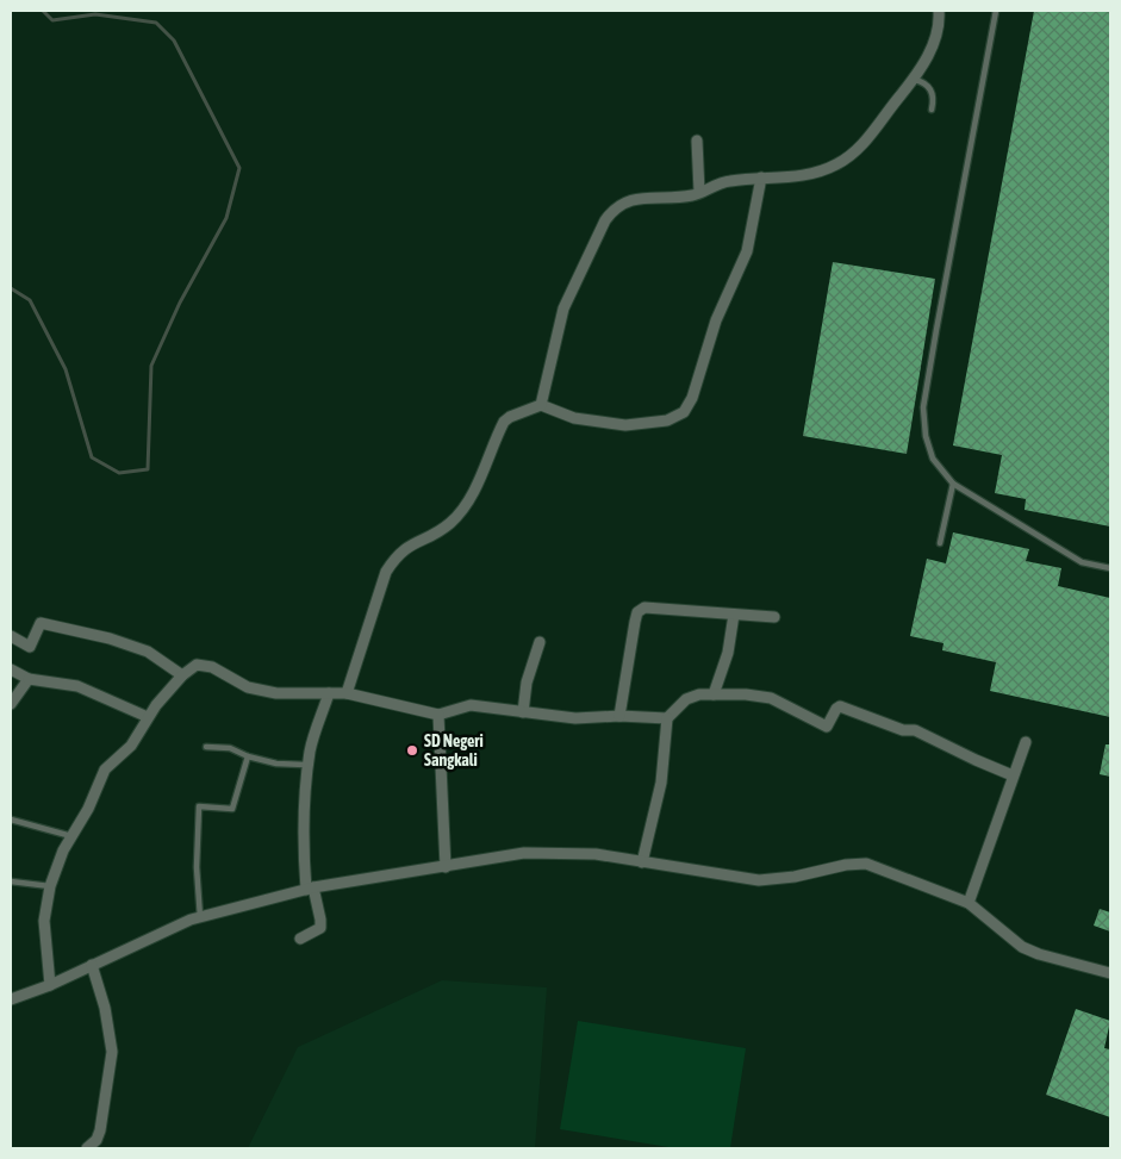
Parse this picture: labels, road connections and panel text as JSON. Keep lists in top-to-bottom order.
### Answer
{
  "places": ["SD Negeri Sangkali"]
}
